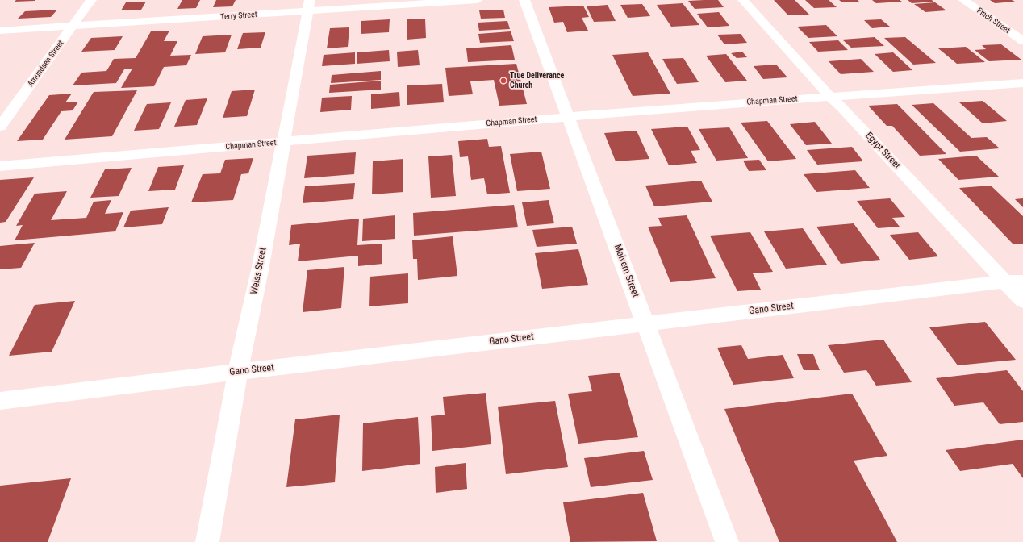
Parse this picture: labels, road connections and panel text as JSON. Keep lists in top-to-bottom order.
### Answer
{
  "streets": {
    "street": [
      "Terry Street",
      "Finch Street",
      "Amundsen Street",
      "Chapman Street",
      "Egypt Street",
      "Weiss Street",
      "Malvern Street",
      "Gano Street"
    ]
  },
  "crossings": [
    ["Terry Street", "Amundsen Street"],
    ["Terry Street", "Weiss Street"],
    ["Chapman Street", "Egypt Street"],
    ["Chapman Street", "Weiss Street"],
    ["Chapman Street", "Malvern Street"],
    ["Egypt Street", "Gano Street"],
    ["Weiss Street", "Gano Street"],
    ["Malvern Street", "Gano Street"]
  ],
  "places": ["True Deliverance Church"]
}
